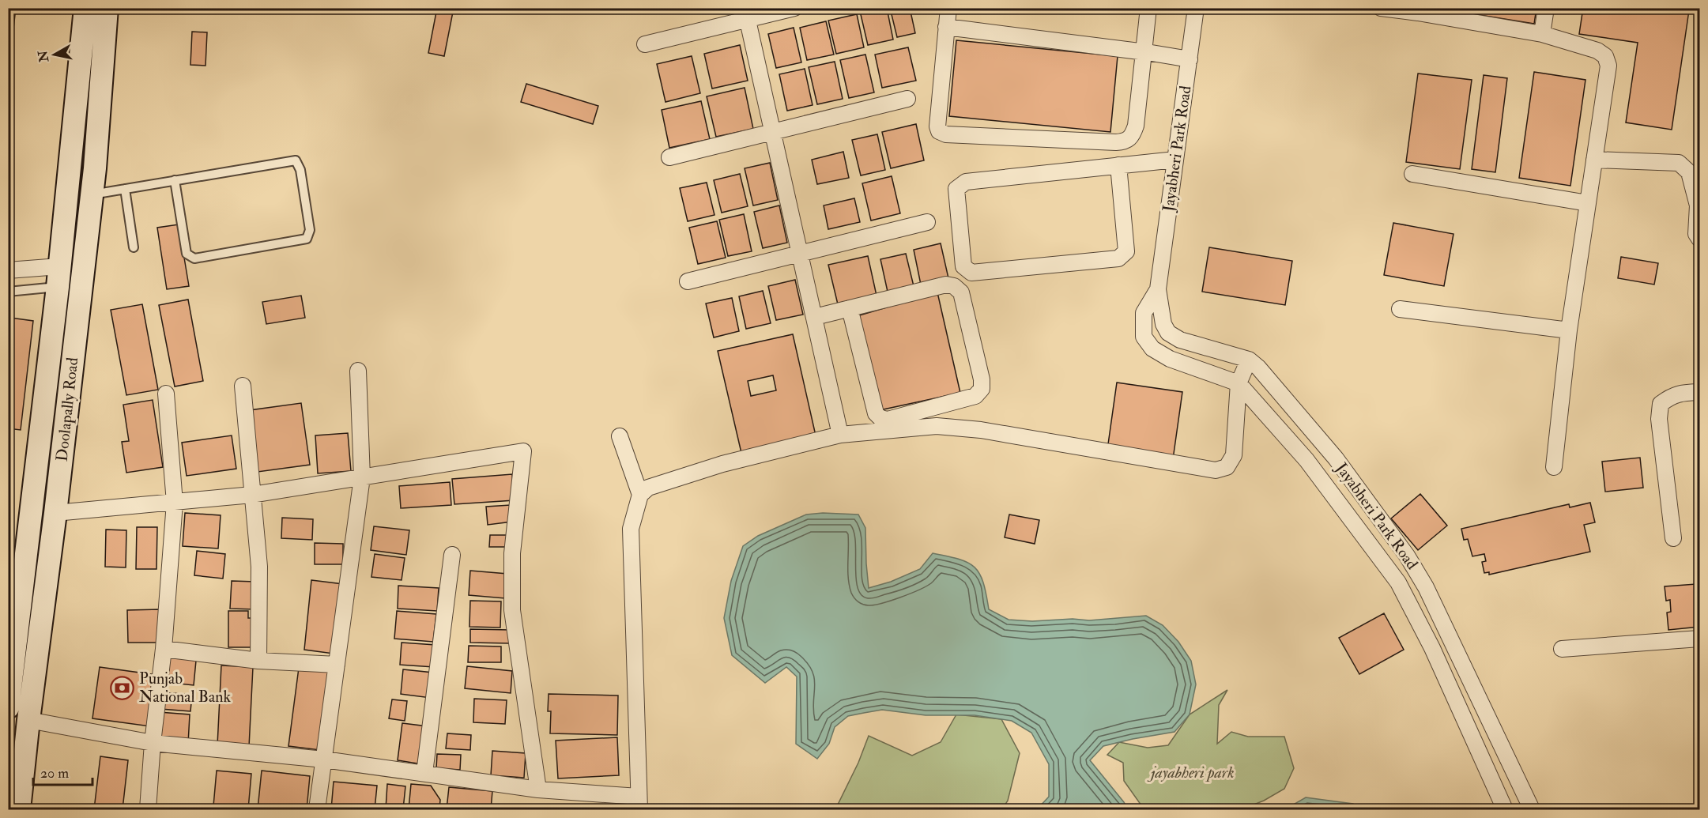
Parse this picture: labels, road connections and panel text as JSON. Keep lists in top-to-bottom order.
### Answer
{
  "streets": {
    "main road": ["Doolapally Road"],
    "street": ["Jayabheri Park Road"]
  },
  "parks": ["jayabheri park"],
  "places": {
    "bank": ["Punjab National Bank"]
  },
  "scale_bar": "20 m",
  "north": "left"
}
